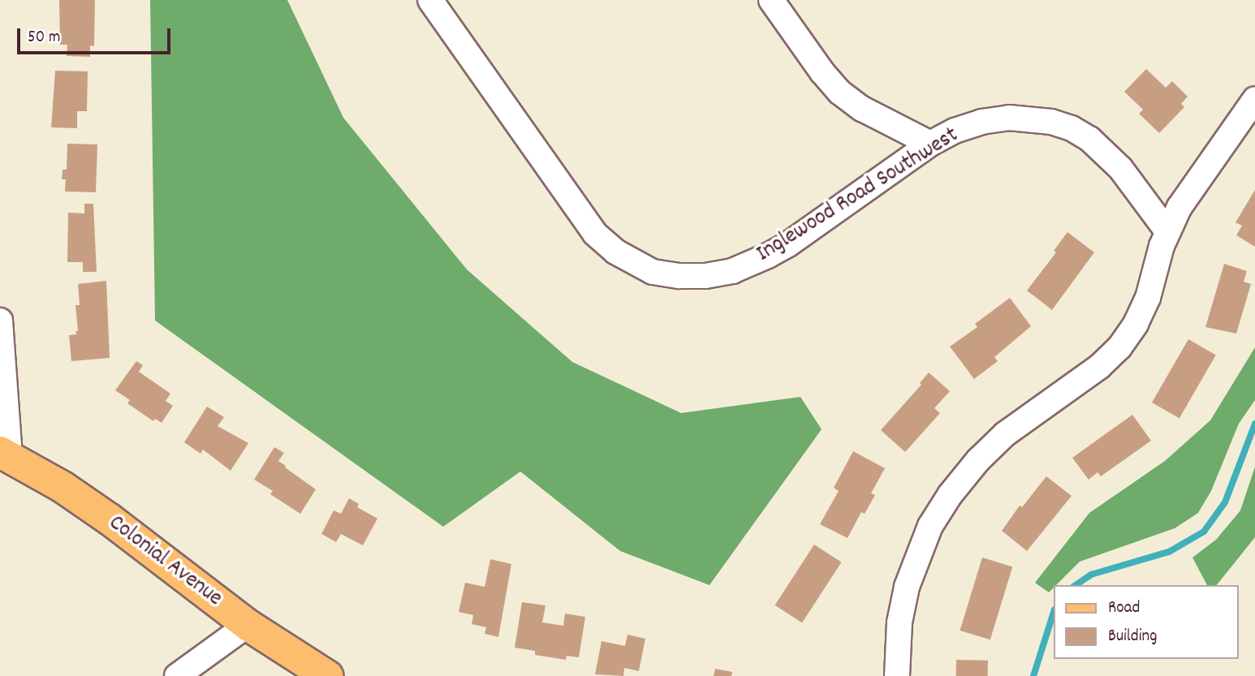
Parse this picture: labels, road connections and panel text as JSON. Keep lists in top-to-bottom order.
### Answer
{
  "streets": {
    "main road": ["Colonial Avenue"],
    "street": ["Inglewood Road Southwest"]
  },
  "legend": ["Road", "Building"],
  "scale_bar": "50 m"
}
